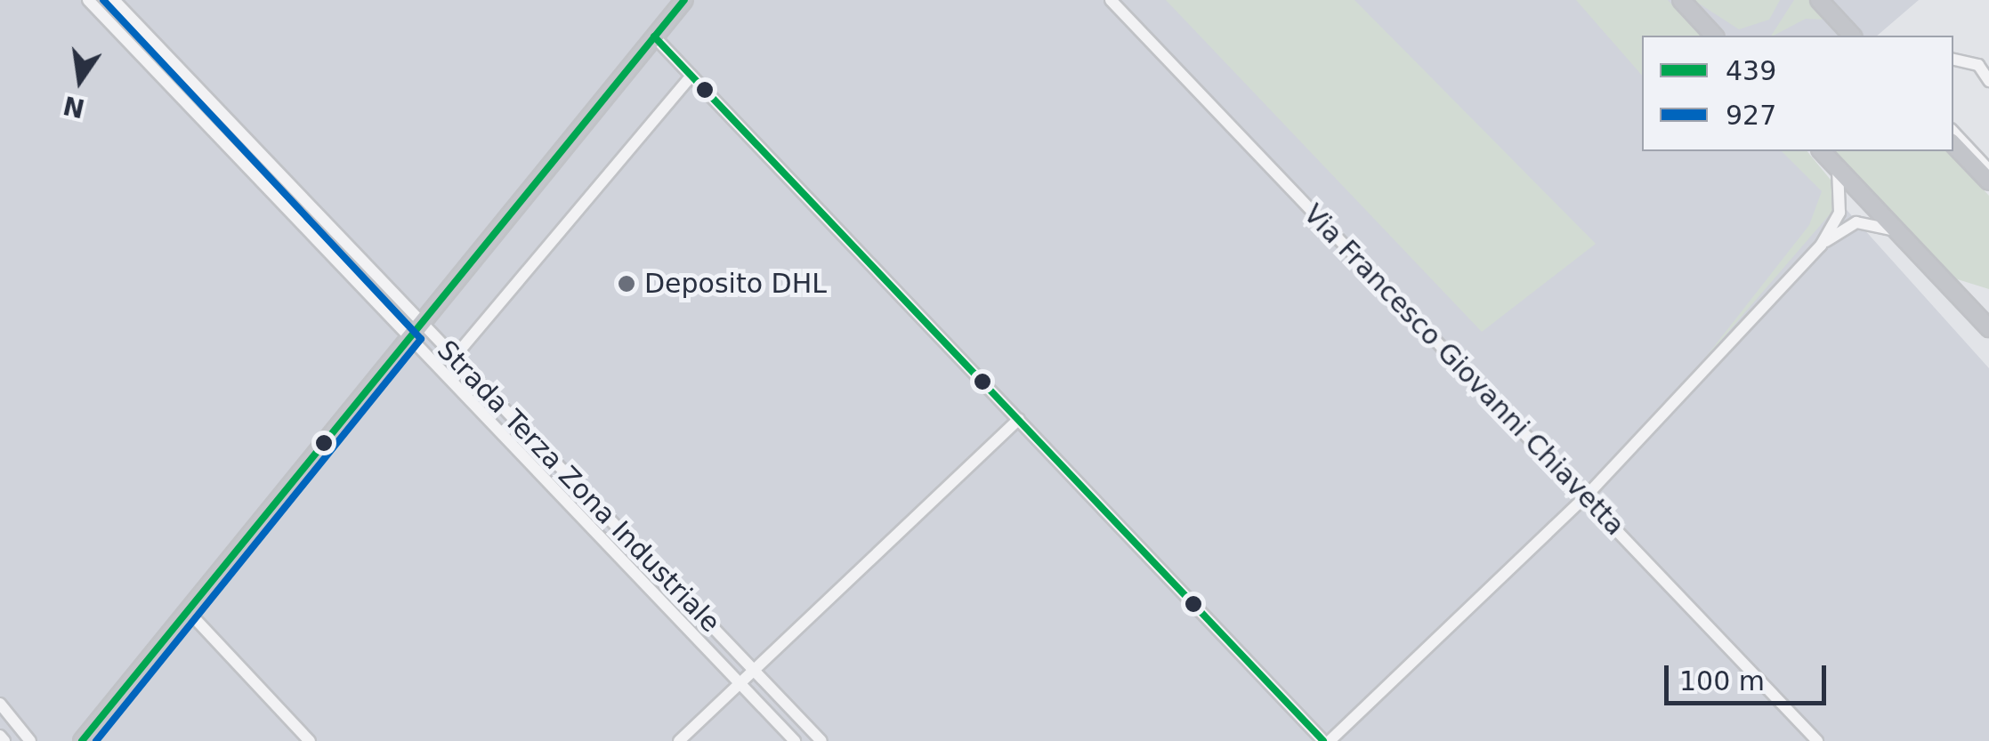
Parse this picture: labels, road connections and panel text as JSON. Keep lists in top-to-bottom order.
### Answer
{
  "streets": {
    "street": ["Via Francesco Giovanni Chiavetta", "Strada Terza Zona Industriale"]
  },
  "places": ["Deposito DHL"],
  "lines": ["transit line 439", "transit line 927"],
  "legend": ["439", "927"],
  "scale_bar": "100 m",
  "north": "bottom"
}
